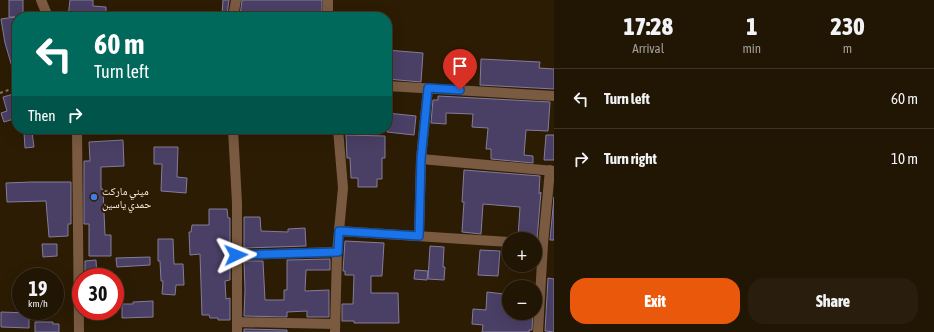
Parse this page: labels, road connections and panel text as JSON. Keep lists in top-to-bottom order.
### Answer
{
  "places": ["ميني ماركت حمدي ياسين"],
  "page": {
    "eta": [
      "17:28",
      "Arrival",
      "1",
      "min",
      "230",
      "m"
    ],
    "turn": ["60 m", "Turn left"],
    "list": [
      {
        "name": "Turn left",
        "value": "60 m"
      },
      {
        "name": "Turn right",
        "value": "10 m"
      }
    ],
    "then": "Then",
    "map_buttons": ["+", "−"],
    "speed": "19 km/h",
    "limit": "30",
    "buttons": ["Exit", "Share"]
  }
}
